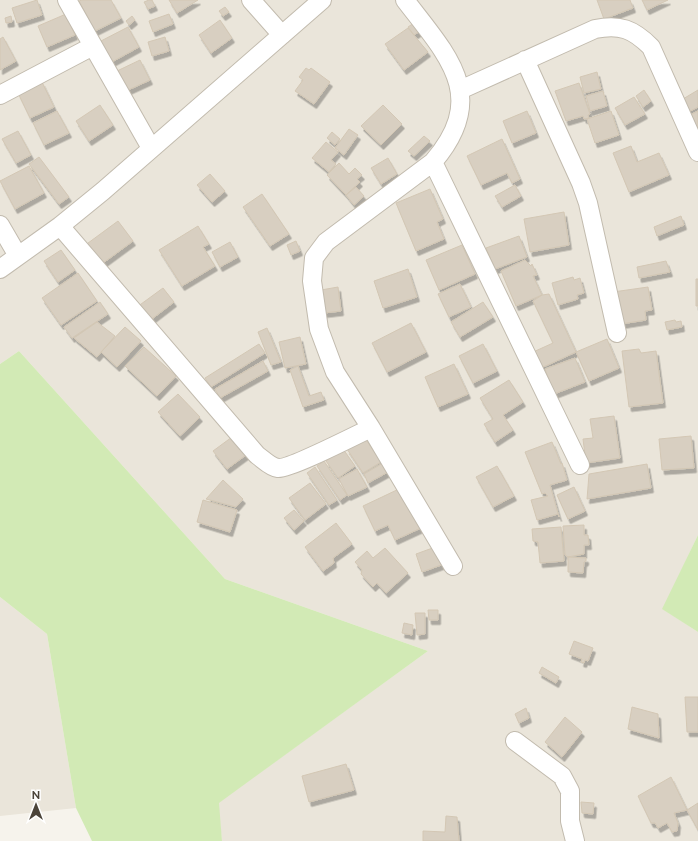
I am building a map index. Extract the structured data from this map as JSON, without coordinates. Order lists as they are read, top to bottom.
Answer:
{
  "north": "top"
}
